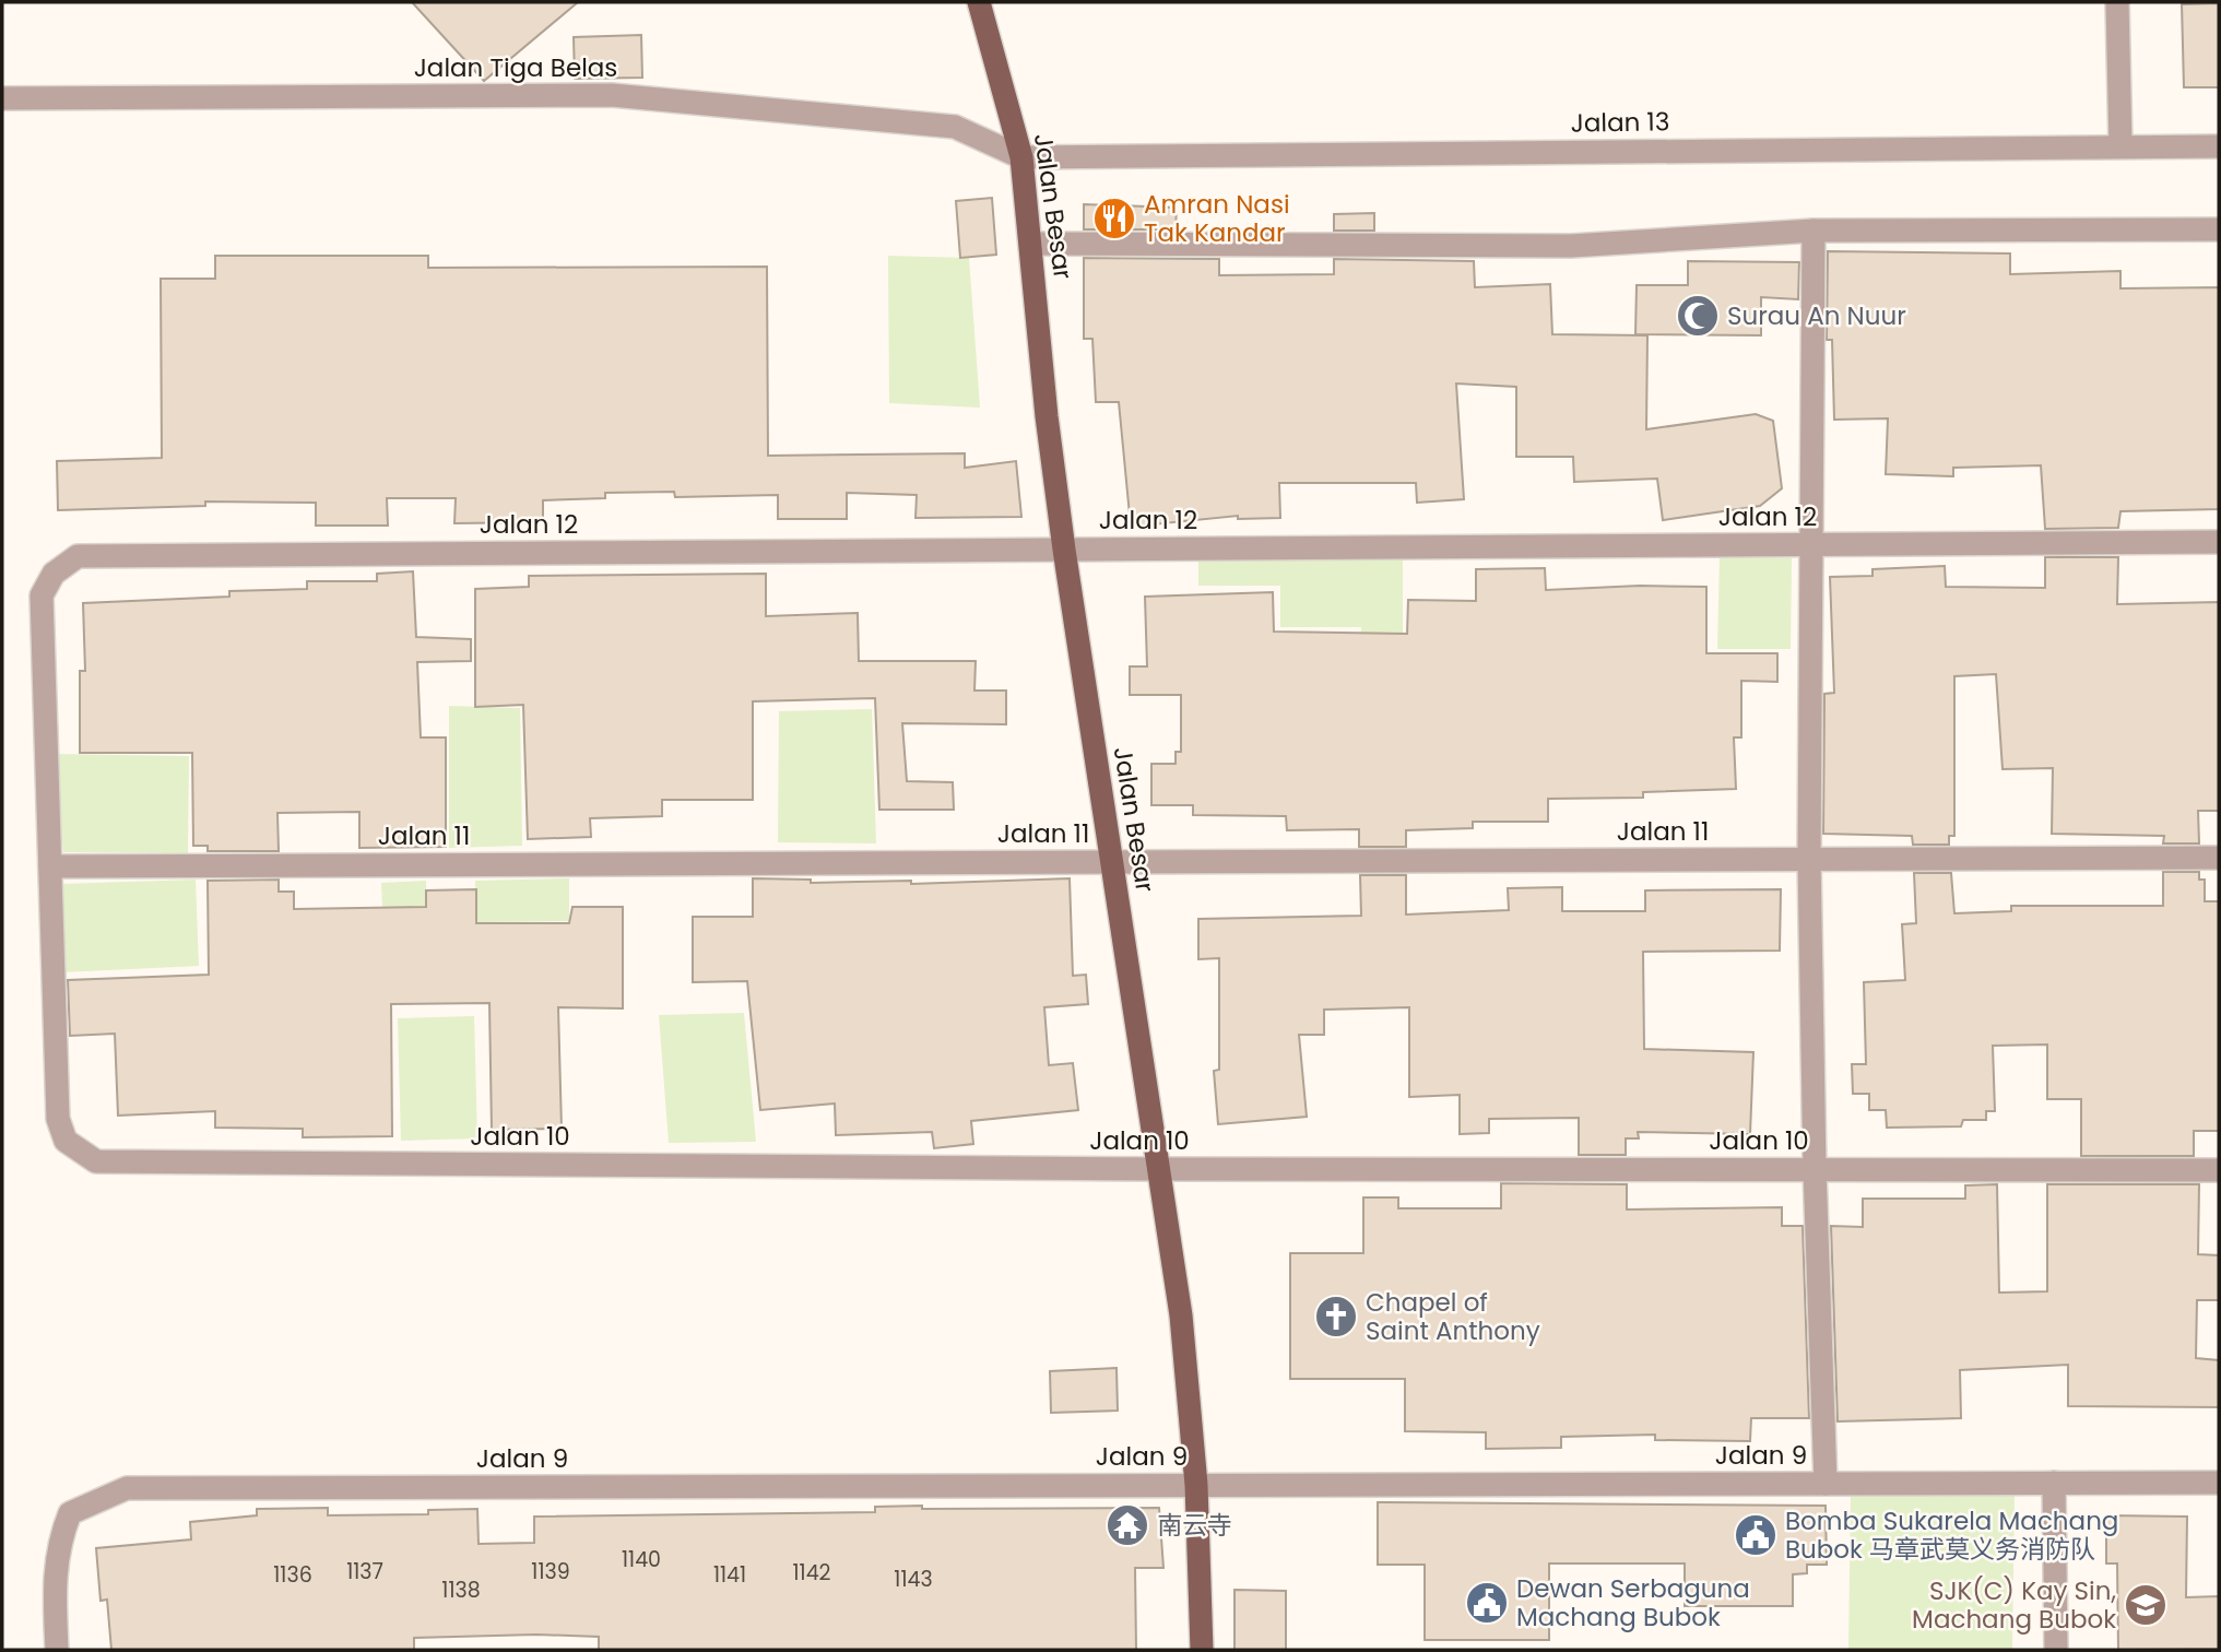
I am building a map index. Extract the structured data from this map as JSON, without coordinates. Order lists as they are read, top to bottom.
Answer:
{
  "streets": {
    "main road": ["Jalan Besar"],
    "street": [
      "Jalan Tiga Belas",
      "Jalan 13",
      "Jalan 12",
      "Jalan 11",
      "Jalan 10",
      "Jalan 9"
    ]
  },
  "crossings": [
    ["Jalan Tiga Belas", "Jalan 13"],
    ["Jalan Tiga Belas", "Jalan Besar"],
    ["Jalan 13", "Jalan Besar"],
    ["Jalan Besar", "Jalan 12"],
    ["Jalan Besar", "Jalan 11"],
    ["Jalan Besar", "Jalan 10"],
    ["Jalan Besar", "Jalan 9"],
    ["Jalan 12", "Jalan 11"],
    ["Jalan 12", "Jalan 10"],
    ["Jalan 11", "Jalan 10"]
  ],
  "places": {
    "restaurant": ["Amran Nasi Tak Kandar"],
    "mosque": ["Surau An Nuur"],
    "church": ["Chapel of Saint Anthony"],
    "temple": ["南云寺"],
    "public building": ["Bomba Sukarela Machang Bubok 马章武莫义务消防队", "Dewan Serbaguna Machang Bubok"],
    "school or university": ["SJK(C) Kay Sin, Machang Bubok"]
  },
  "house_numbers": [
    "1140",
    "1137",
    "1139",
    "1142",
    "1136",
    "1141",
    "1143",
    "1138"
  ]
}
